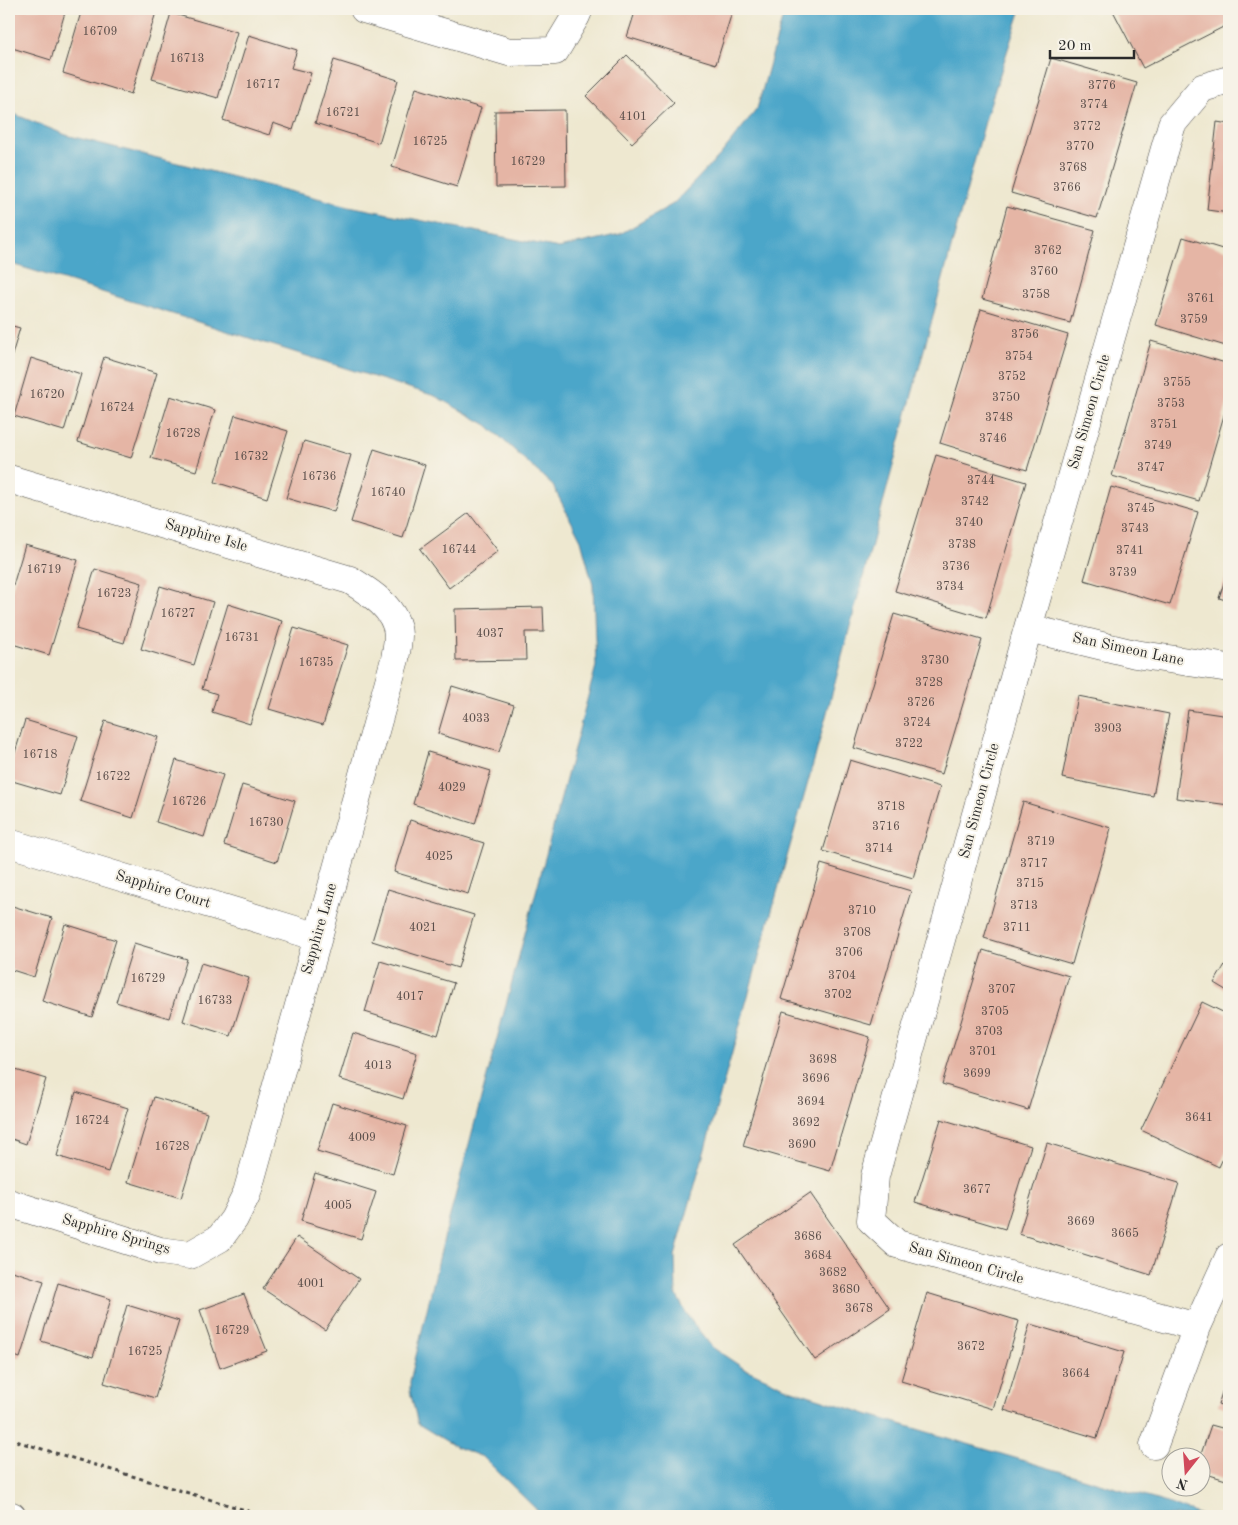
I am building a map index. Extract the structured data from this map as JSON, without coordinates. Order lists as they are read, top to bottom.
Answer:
{
  "streets": {
    "street": [
      "San Simeon Circle",
      "Sapphire Isle",
      "San Simeon Lane",
      "Sapphire Court",
      "Sapphire Lane",
      "Sapphire Springs"
    ]
  },
  "crossings": [
    ["San Simeon Circle", "San Simeon Lane"],
    ["Sapphire Isle", "Sapphire Lane"],
    ["Sapphire Court", "Sapphire Lane"],
    ["Sapphire Lane", "Sapphire Springs"]
  ],
  "house_numbers": [
    "16709",
    "16713",
    "16717",
    "3776",
    "3774",
    "16721",
    "4101",
    "3772",
    "16725",
    "3770",
    "16729",
    "3768",
    "3766",
    "3762",
    "3760",
    "3758",
    "3761",
    "3759",
    "3756",
    "3754",
    "3752",
    "3755",
    "16720",
    "3750",
    "3753",
    "16724",
    "3748",
    "3751",
    "16728",
    "3746",
    "3749",
    "16732",
    "3747",
    "16736",
    "3744",
    "16740",
    "3742",
    "3745",
    "3740",
    "3743",
    "3738",
    "16744",
    "3741",
    "3736",
    "16719",
    "3739",
    "3734",
    "16723",
    "16727",
    "4037",
    "16731",
    "3730",
    "16735",
    "3728",
    "3726",
    "4033",
    "3724",
    "3903",
    "3722",
    "16718",
    "16722",
    "4029",
    "16726",
    "3718",
    "16730",
    "3716",
    "3719",
    "3714",
    "4025",
    "3717",
    "3715",
    "3713",
    "3710",
    "4021",
    "3711",
    "3708",
    "3706",
    "3704",
    "16729",
    "3707",
    "3702",
    "4017",
    "16733",
    "3705",
    "3703",
    "3701",
    "3698",
    "4013",
    "3699",
    "3696",
    "3694",
    "3641",
    "16724",
    "3692",
    "4009",
    "3690",
    "16728",
    "3677",
    "4005",
    "3669",
    "3665",
    "3686",
    "3684",
    "3682",
    "4001",
    "3680",
    "3678",
    "16729",
    "3672",
    "16725",
    "3664"
  ],
  "scale_bar": "20 m",
  "north": "bottom"
}
